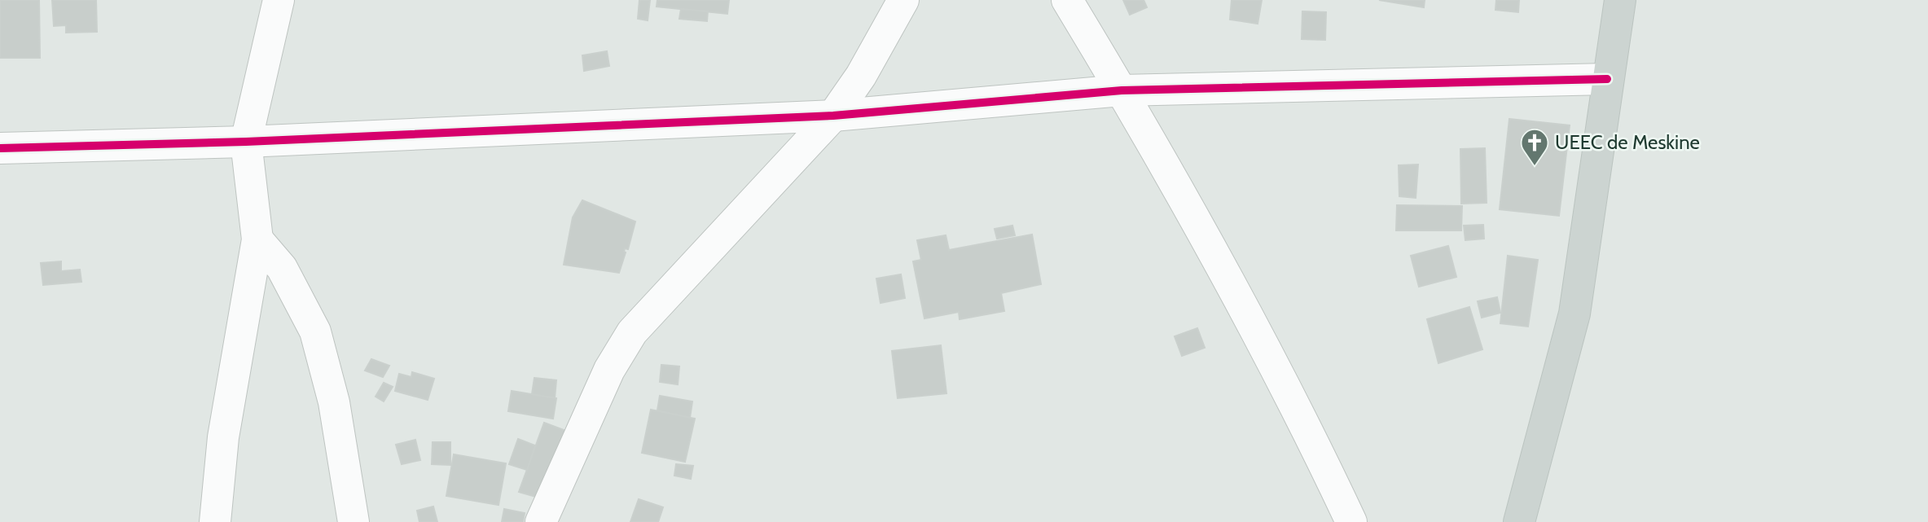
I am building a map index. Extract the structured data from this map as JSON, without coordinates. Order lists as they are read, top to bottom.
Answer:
{
  "places": {
    "church": ["UEEC de Meskine"]
  }
}
